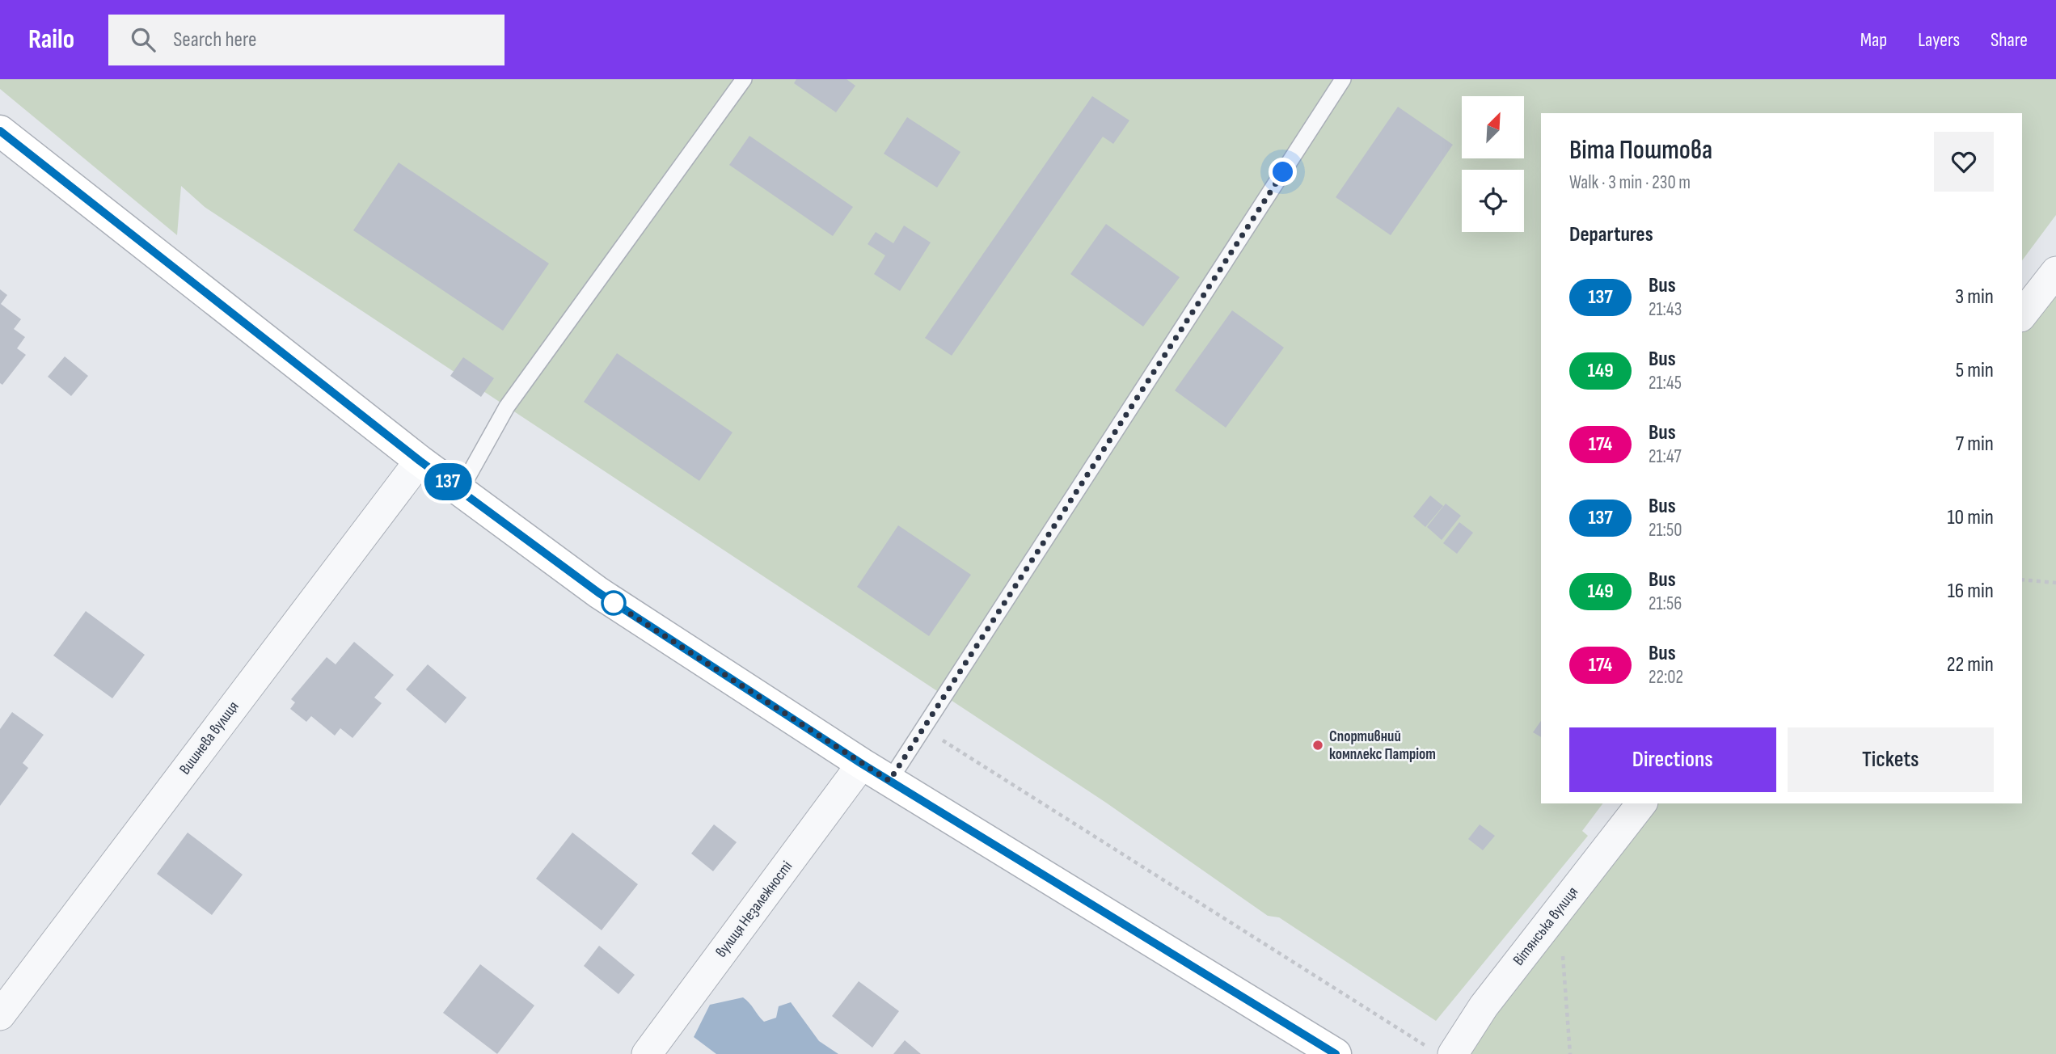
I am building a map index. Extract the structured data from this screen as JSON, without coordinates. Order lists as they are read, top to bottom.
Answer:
{
  "streets": {
    "street": ["Вишнева вулиця", "вулиця Незалежності", "Вітянська вулиця"]
  },
  "places": ["Спортивний комплекс Патріот"],
  "lines": ["bus line 137"],
  "north": "top right",
  "page": {
    "header": "Railo",
    "search": "Search here",
    "nav": ["Map", "Layers", "Share"],
    "on_map": "137",
    "heading": [
      ["Віта Поштова", "Walk · 3 min · 230 m"],
      "Departures"
    ],
    "list": [
      {
        "mark": "137",
        "name": "Bus",
        "note": "21:43",
        "value": "3 min"
      },
      {
        "mark": "149",
        "name": "Bus",
        "note": "21:45",
        "value": "5 min"
      },
      {
        "mark": "174",
        "name": "Bus",
        "note": "21:47",
        "value": "7 min"
      },
      {
        "mark": "137",
        "name": "Bus",
        "note": "21:50",
        "value": "10 min"
      },
      {
        "mark": "149",
        "name": "Bus",
        "note": "21:56",
        "value": "16 min"
      },
      {
        "mark": "174",
        "name": "Bus",
        "note": "22:02",
        "value": "22 min"
      }
    ],
    "buttons": ["Directions", "Tickets"]
  }
}
